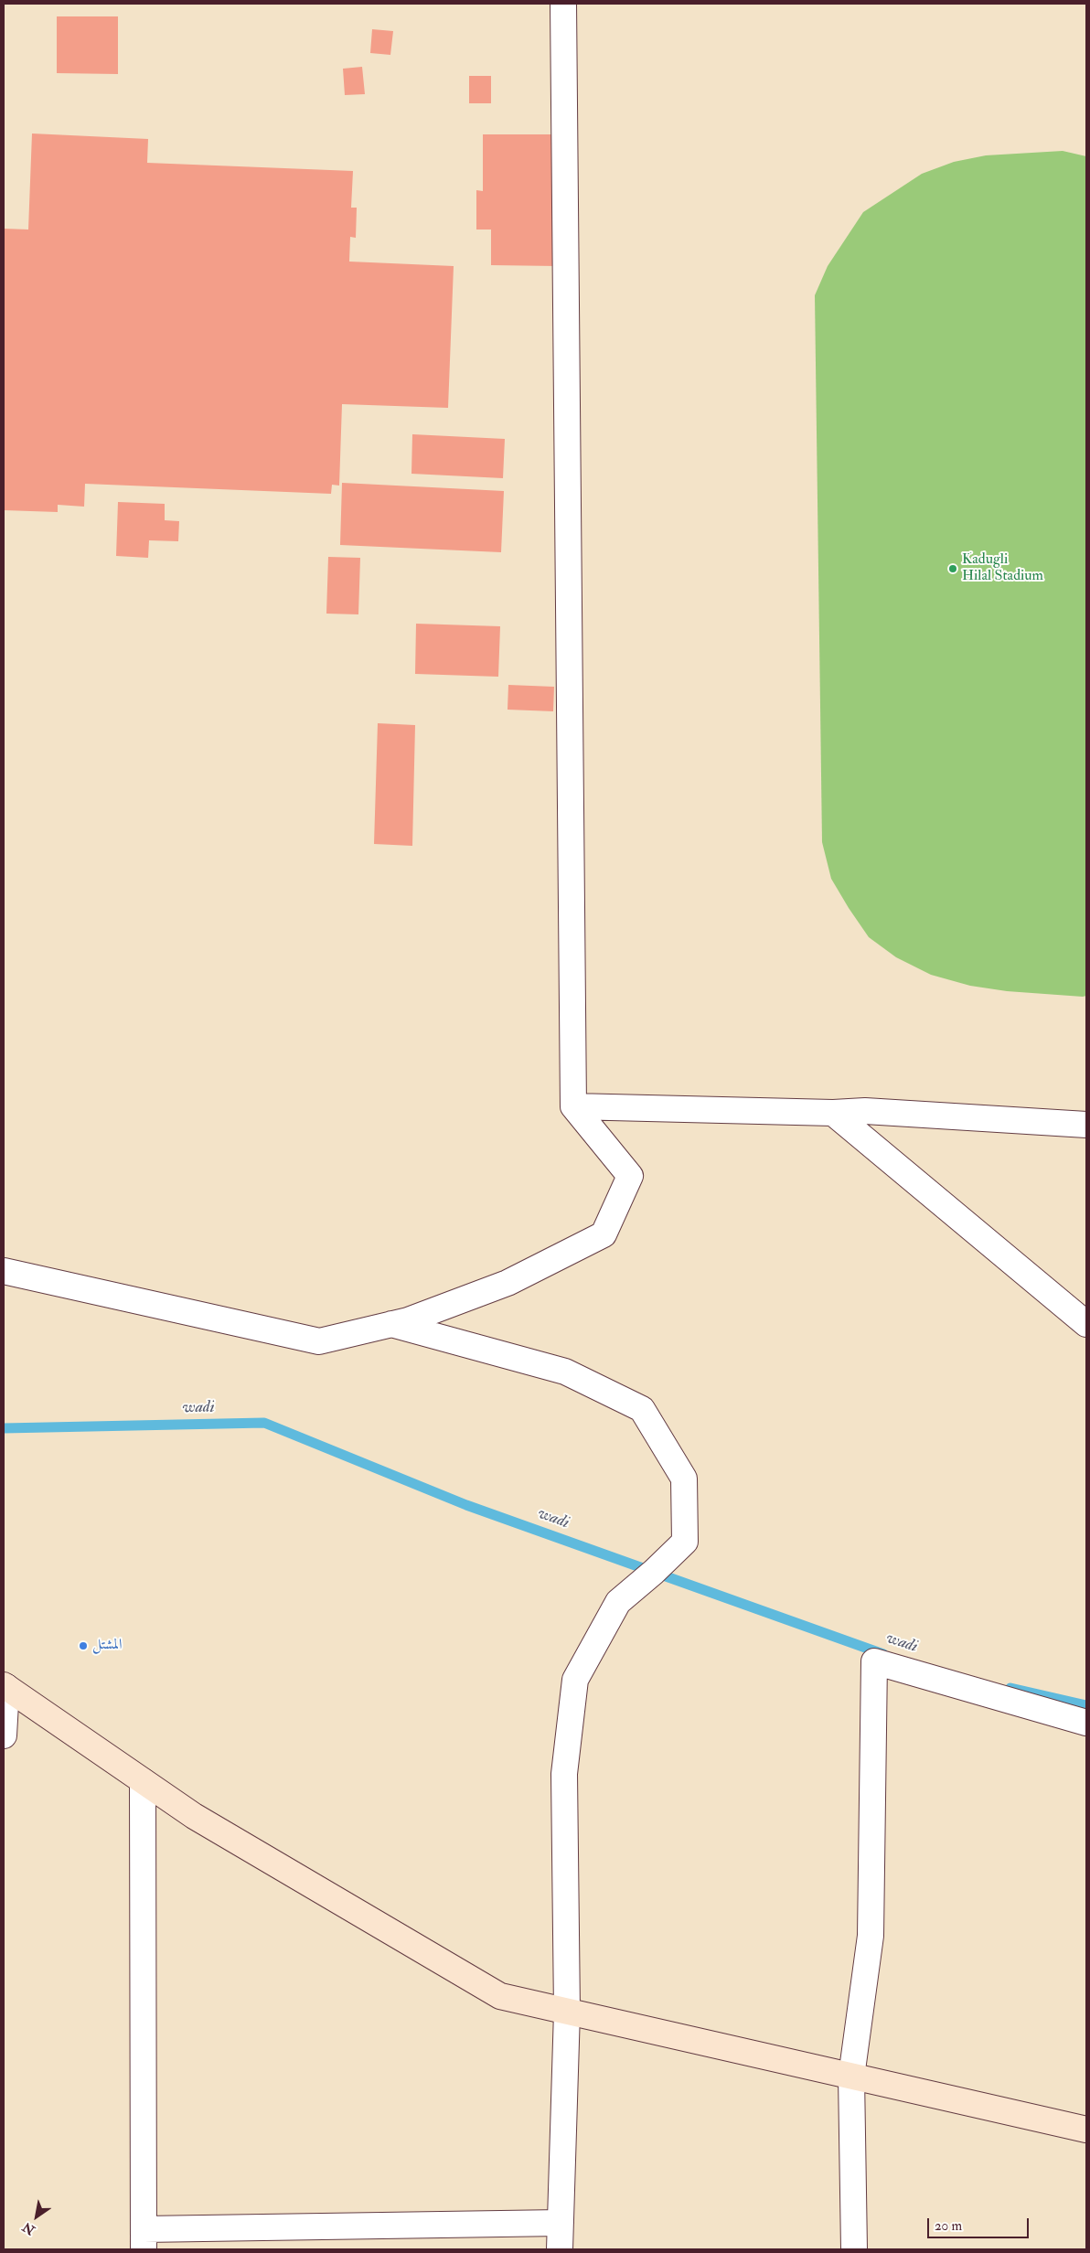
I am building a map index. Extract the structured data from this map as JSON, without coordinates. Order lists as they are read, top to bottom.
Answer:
{
  "water": ["wadi"],
  "places": ["Kadugli Hilal Stadium", "المشتل"],
  "scale_bar": "20 m",
  "north": "bottom left"
}
